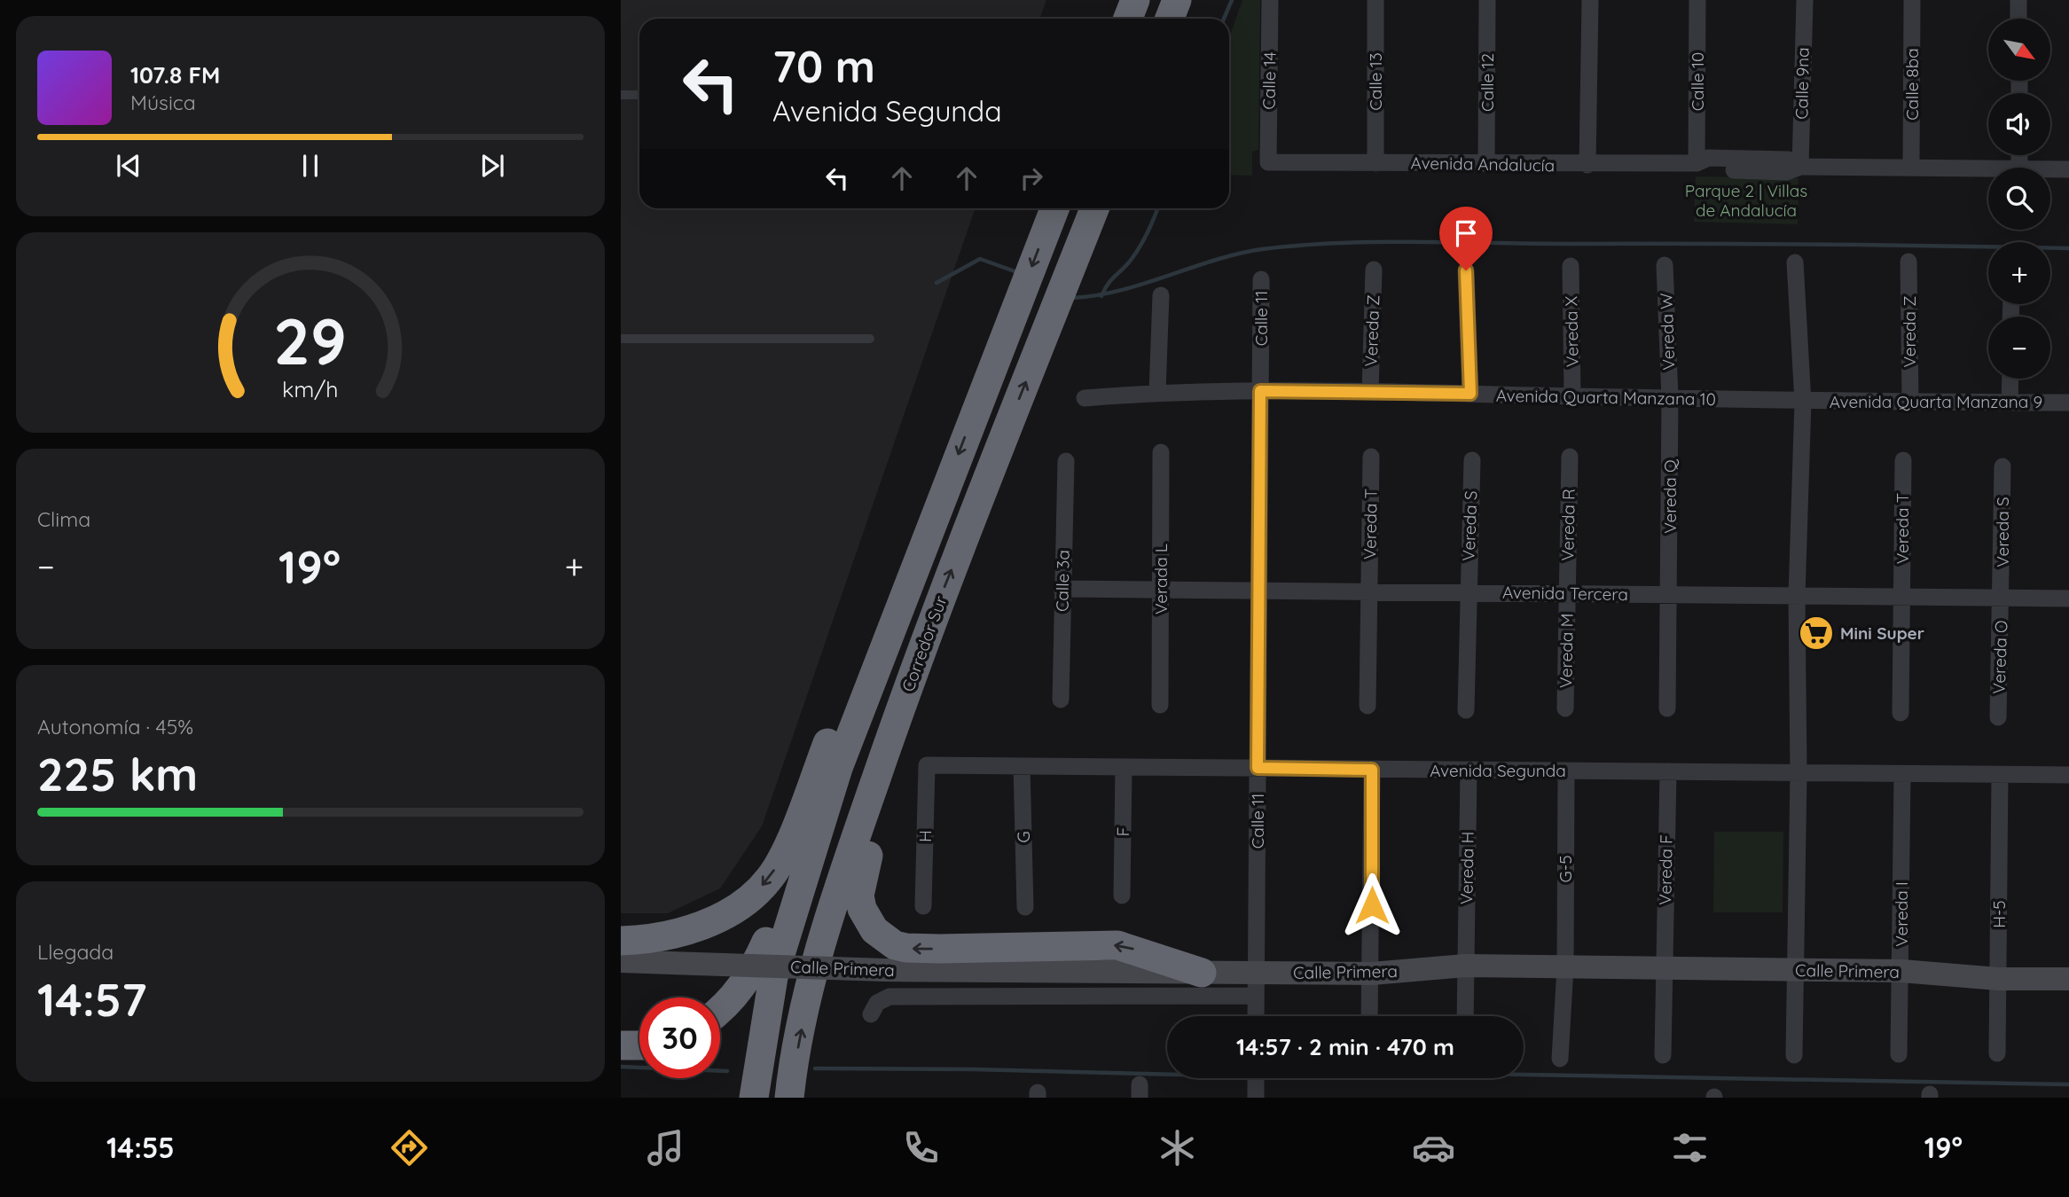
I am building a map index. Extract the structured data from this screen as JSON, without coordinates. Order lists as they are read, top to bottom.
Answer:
{
  "streets": {
    "highway": ["Corredor Sur"],
    "street": [
      "Calle 14",
      "Calle 13",
      "Calle 10",
      "Calle 12",
      "Calle 9na",
      "Calle 8ba",
      "Avenida Andalucía",
      "Calle 11",
      "Vereda Z",
      "Vereda X",
      "Vereda W",
      "Avenida Quarta Manzana 10",
      "Avenida Quarta Manzana 9",
      "Vereda Q",
      "Vereda T",
      "Vereda R",
      "Vereda S",
      "Verada L",
      "Calle 3a",
      "Avenida Tercera",
      "Vereda M",
      "Vereda O",
      "Avenida Segunda",
      "F",
      "H",
      "G",
      "Vereda H",
      "G-5",
      "Vereda F",
      "Vereda I",
      "H-5",
      "Calle Primera"
    ]
  },
  "crossings": [
    ["Calle 14", "Avenida Andalucía"],
    ["Calle 13", "Avenida Andalucía"],
    ["Calle 10", "Avenida Andalucía"],
    ["Calle 12", "Avenida Andalucía"],
    ["Calle 9na", "Avenida Andalucía"],
    ["Calle 8ba", "Avenida Andalucía"],
    ["Calle 11", "Avenida Quarta Manzana 10"],
    ["Calle 11", "Avenida Tercera"],
    ["Calle 11", "Avenida Segunda"],
    ["Calle 11", "Calle Primera"],
    ["Vereda Z", "Avenida Quarta Manzana 10"],
    ["Vereda Z", "Avenida Quarta Manzana 9"],
    ["Vereda X", "Avenida Quarta Manzana 10"],
    ["Vereda W", "Avenida Quarta Manzana 10"],
    ["Vereda W", "Vereda Q"],
    ["Avenida Quarta Manzana 10", "Avenida Quarta Manzana 9"],
    ["Avenida Quarta Manzana 10", "Vereda Q"],
    ["Vereda Q", "Avenida Tercera"],
    ["Vereda T", "Avenida Tercera"],
    ["Vereda R", "Avenida Tercera"],
    ["Vereda R", "Vereda M"],
    ["Vereda S", "Avenida Tercera"],
    ["Vereda S", "Vereda O"],
    ["Verada L", "Avenida Tercera"],
    ["Calle 3a", "Avenida Tercera"],
    ["Avenida Tercera", "Vereda M"],
    ["Avenida Tercera", "Vereda O"],
    ["Avenida Segunda", "F"],
    ["Avenida Segunda", "H"],
    ["Avenida Segunda", "G"],
    ["Avenida Segunda", "Vereda H"],
    ["Avenida Segunda", "G-5"],
    ["Avenida Segunda", "Vereda F"],
    ["Avenida Segunda", "Vereda I"],
    ["Avenida Segunda", "H-5"],
    ["Vereda H", "Calle Primera"],
    ["G-5", "Calle Primera"],
    ["Vereda F", "Calle Primera"],
    ["Vereda I", "Calle Primera"],
    ["H-5", "Calle Primera"]
  ],
  "parks": ["Parque 2 | Villas de Andalucía"],
  "places": {
    "supermarket": ["Mini Super"]
  },
  "north": "bottom right",
  "page": {
    "map_buttons": ["+", "−"],
    "turn": ["70 m", "Avenida Segunda"],
    "song": ["107.8 FM", "Música"],
    "tile": [
      "Clima",
      ["Autonomía · 45%", "225 km"],
      ["Llegada", "14:57"]
    ],
    "heat": ["−", "19°", "+"],
    "limit": "30",
    "trip": "14:57 · 2 min · 470 m",
    "tabs": ["14:55", "19°"],
    "gauge": ["29", "km/h"]
  }
}
